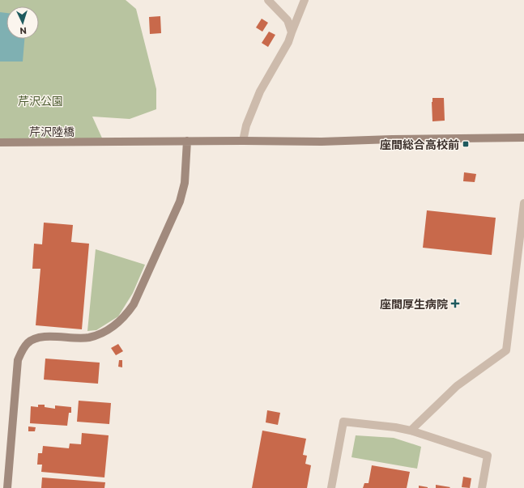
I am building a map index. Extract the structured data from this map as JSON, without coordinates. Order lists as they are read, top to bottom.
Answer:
{
  "streets": {
    "street": ["芹沢陸橋"]
  },
  "parks": ["芹沢公園"],
  "places": {
    "transit": ["座間総合高校前"],
    "health": ["座間厚生病院"]
  },
  "north": "bottom"
}
